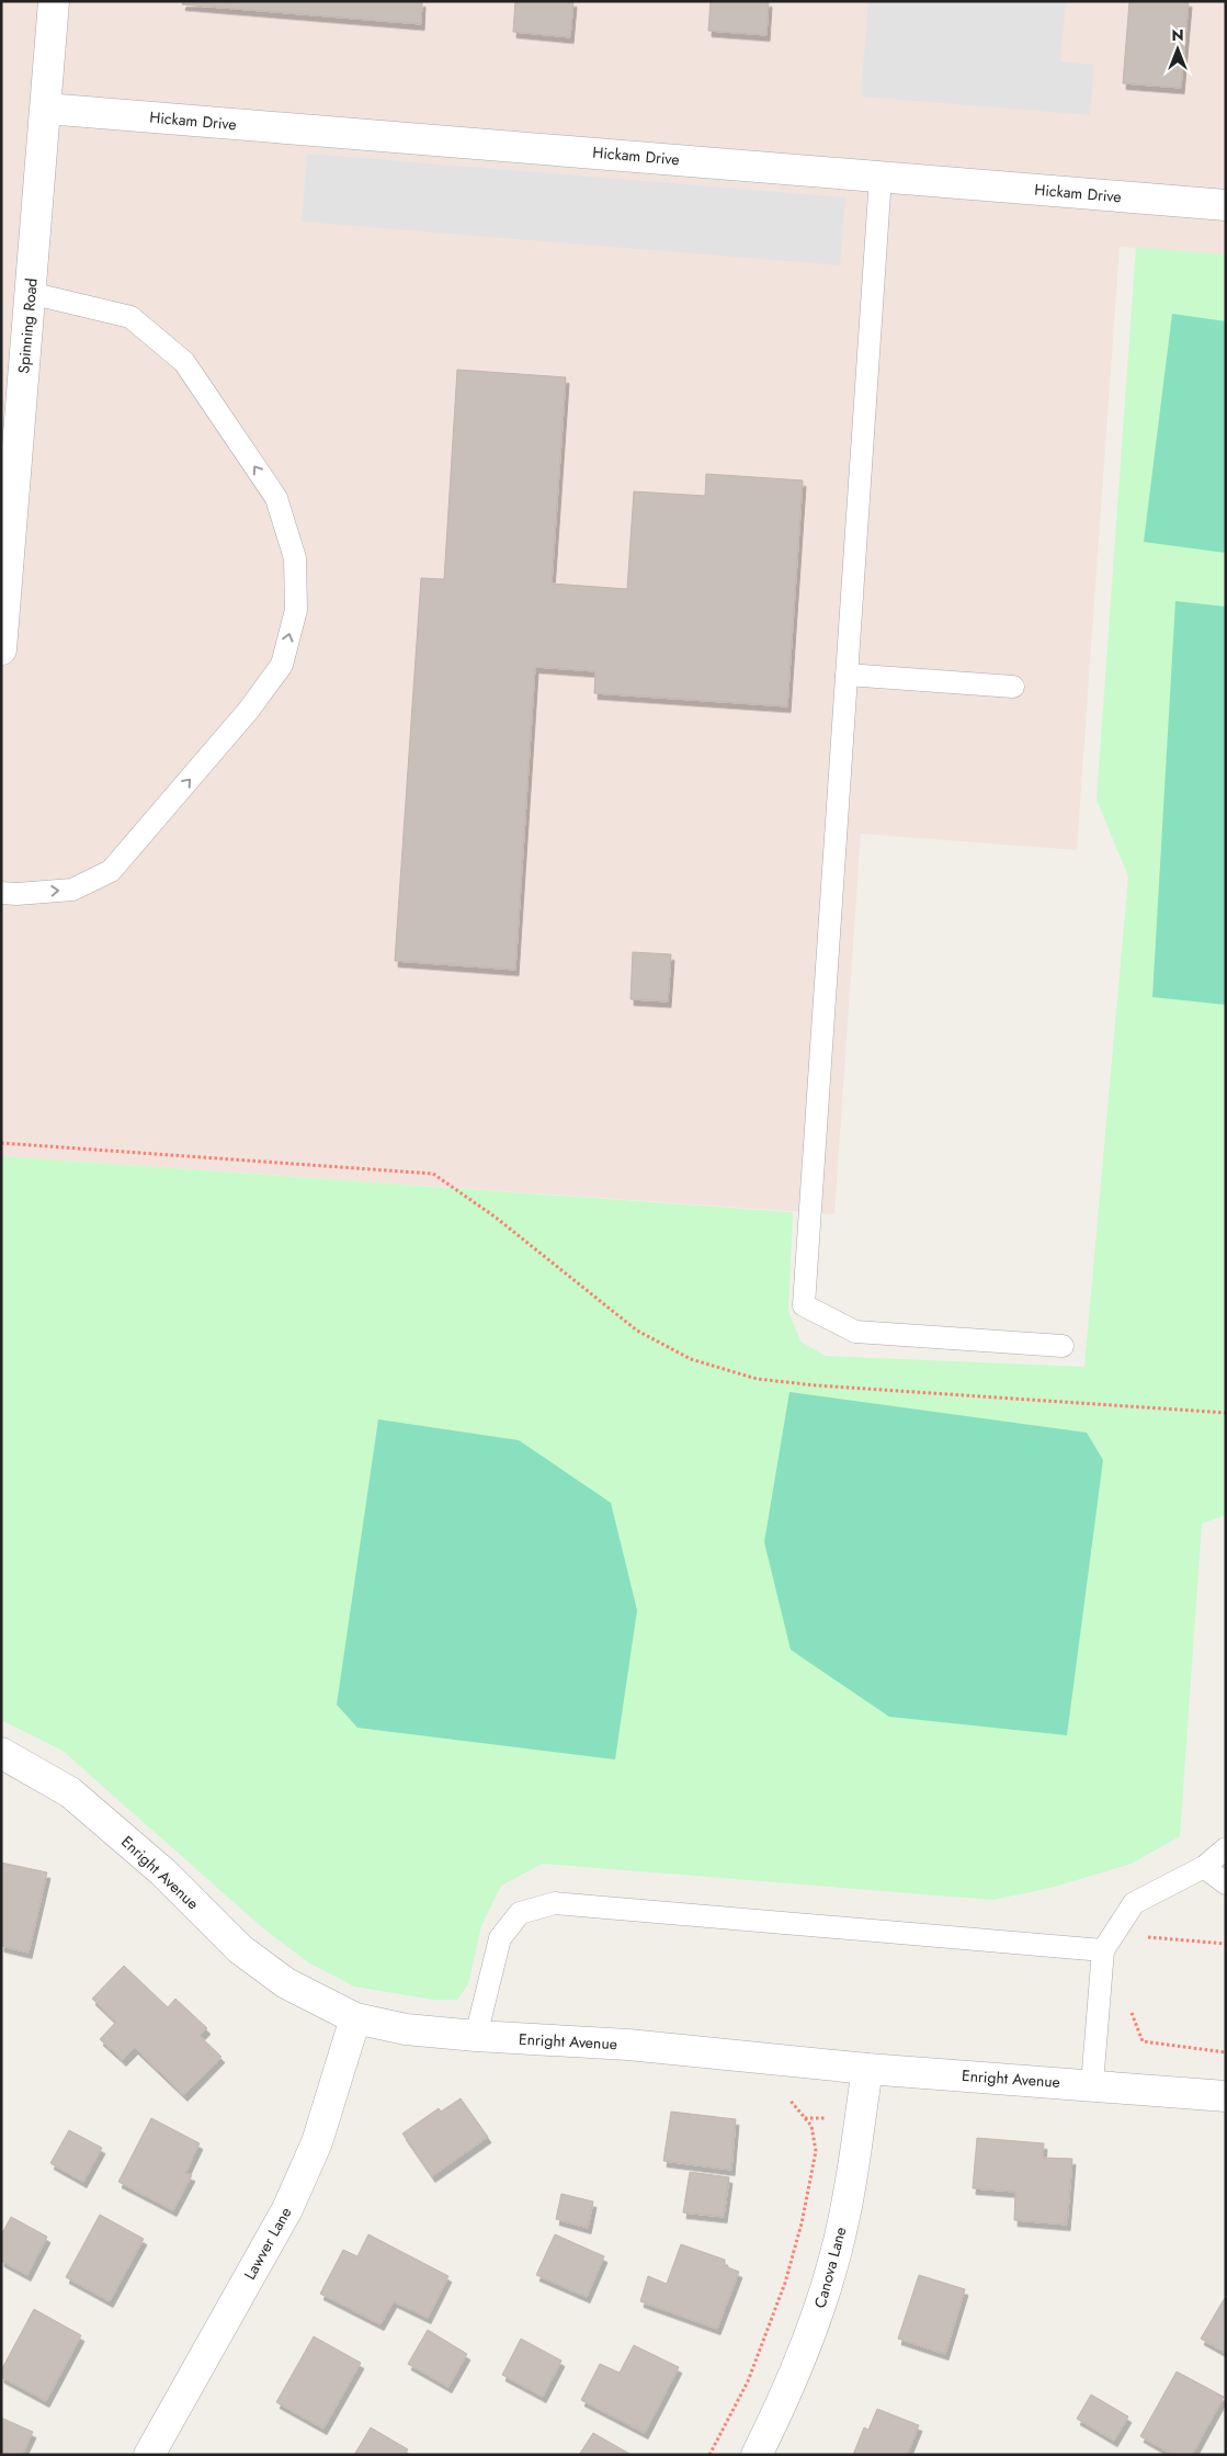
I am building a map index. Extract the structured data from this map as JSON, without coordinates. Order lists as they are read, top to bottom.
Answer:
{
  "streets": {
    "street": [
      "Hickam Drive",
      "Spinning Road",
      "Enright Avenue",
      "Lawver Lane",
      "Canova Lane"
    ]
  },
  "crossings": [
    ["Hickam Drive", "Spinning Road"],
    ["Enright Avenue", "Lawver Lane"],
    ["Enright Avenue", "Canova Lane"]
  ],
  "north": "top"
}
